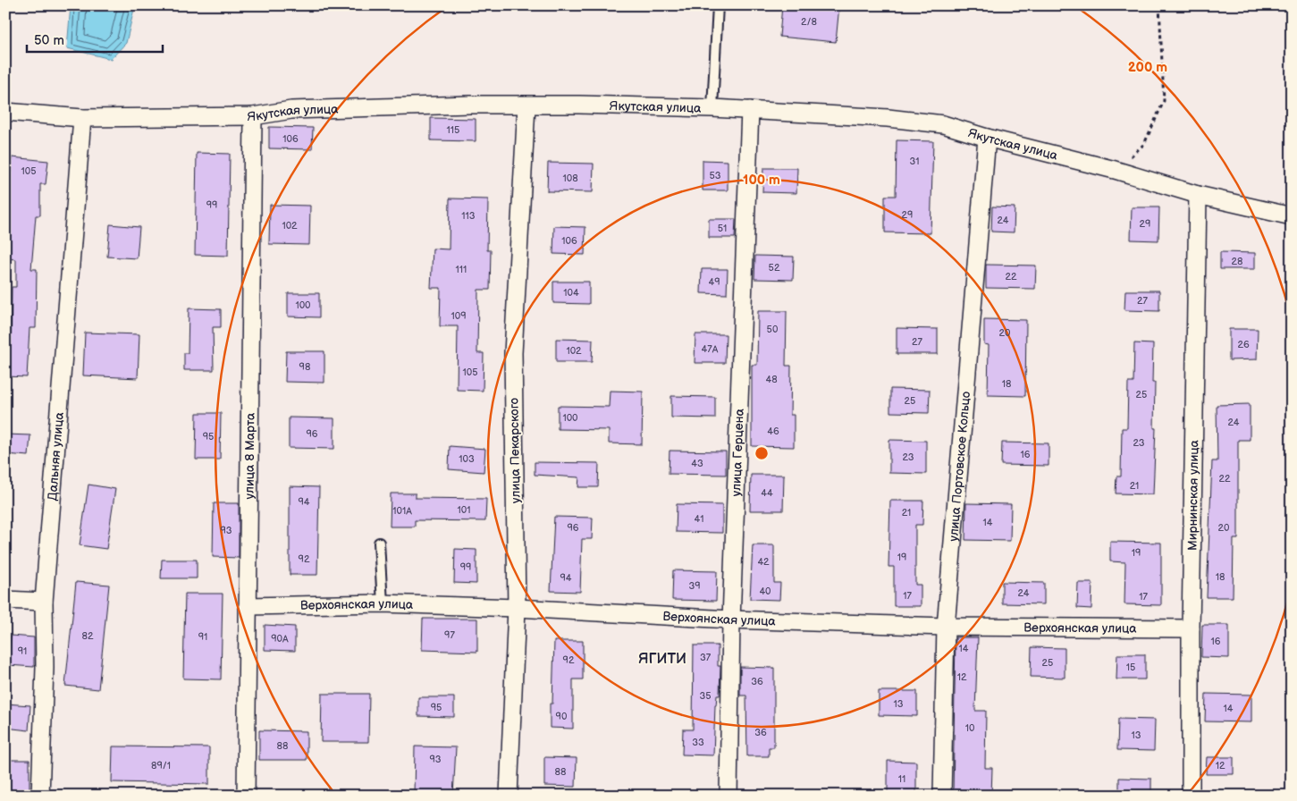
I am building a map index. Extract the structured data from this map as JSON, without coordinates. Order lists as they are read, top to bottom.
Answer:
{
  "streets": {
    "street": [
      "Якутская улица",
      "улица Пекарского",
      "улица Герцена",
      "улица 8 Марта",
      "Дальняя улица",
      "улица Портовское Кольцо",
      "Мирнинская улица",
      "Верхоянская улица"
    ]
  },
  "crossings": [
    ["Якутская улица", "улица Пекарского"],
    ["Якутская улица", "улица Герцена"],
    ["Якутская улица", "улица 8 Марта"],
    ["Якутская улица", "Дальняя улица"],
    ["Якутская улица", "улица Портовское Кольцо"],
    ["Якутская улица", "Мирнинская улица"],
    ["улица Пекарского", "Верхоянская улица"],
    ["улица Герцена", "Верхоянская улица"],
    ["улица 8 Марта", "Верхоянская улица"],
    ["улица Портовское Кольцо", "Верхоянская улица"],
    ["Мирнинская улица", "Верхоянская улица"]
  ],
  "districts": ["ЯГИТИ"],
  "house_numbers": [
    "2/8",
    "115",
    "106",
    "31",
    "105",
    "53",
    "108",
    "99",
    "29",
    "113",
    "24",
    "29",
    "102",
    "51",
    "106",
    "28",
    "52",
    "111",
    "22",
    "49",
    "104",
    "27",
    "100",
    "109",
    "50",
    "20",
    "27",
    "26",
    "47А",
    "102",
    "98",
    "105",
    "48",
    "18",
    "25",
    "25",
    "100",
    "24",
    "46",
    "96",
    "95",
    "23",
    "16",
    "23",
    "103",
    "43",
    "22",
    "21",
    "44",
    "94",
    "101",
    "101А",
    "21",
    "41",
    "14",
    "96",
    "20",
    "93",
    "19",
    "19",
    "92",
    "42",
    "99",
    "18",
    "94",
    "39",
    "40",
    "24",
    "17",
    "17",
    "97",
    "82",
    "91",
    "90А",
    "16",
    "14",
    "91",
    "37",
    "92",
    "25",
    "15",
    "12",
    "36",
    "35",
    "13",
    "95",
    "14",
    "90",
    "10",
    "36",
    "13",
    "33",
    "88",
    "93",
    "89/1",
    "12",
    "88",
    "11"
  ],
  "scale_bar": "50 m",
  "rings": ["200 m", "100 m"]
}
